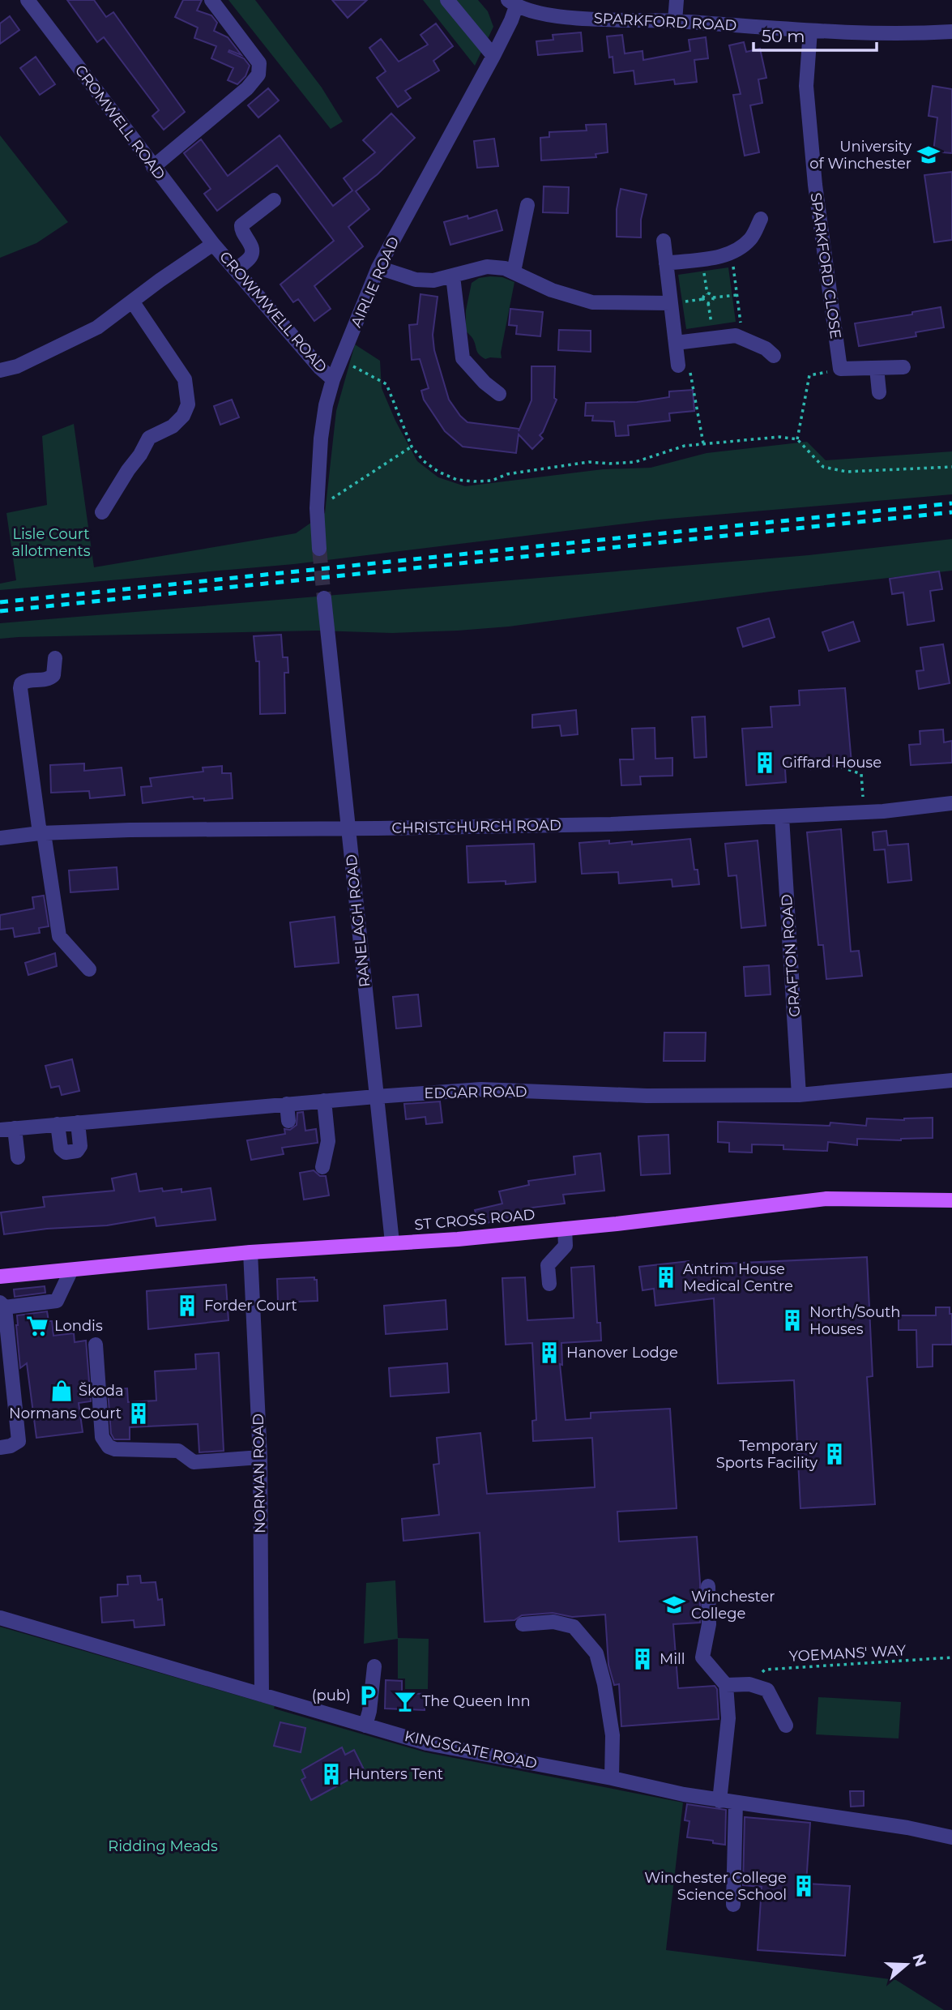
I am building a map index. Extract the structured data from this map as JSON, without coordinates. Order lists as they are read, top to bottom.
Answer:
{
  "streets": {
    "main road": ["ST CROSS ROAD"],
    "street": [
      "SPARKFORD ROAD",
      "CROMWELL ROAD",
      "SPARKFORD CLOSE",
      "AIRLIE ROAD",
      "CROWMWELL ROAD",
      "CHRISTCHURCH ROAD",
      "RANELAGH ROAD",
      "GRAFTON ROAD",
      "EDGAR ROAD",
      "NORMAN ROAD",
      "KINGSGATE ROAD"
    ],
    "path": ["YOEMANS' WAY"]
  },
  "crossings": [
    ["SPARKFORD ROAD", "SPARKFORD CLOSE"],
    ["SPARKFORD ROAD", "AIRLIE ROAD"],
    ["CROMWELL ROAD", "CROWMWELL ROAD"],
    ["AIRLIE ROAD", "CROWMWELL ROAD"],
    ["CHRISTCHURCH ROAD", "RANELAGH ROAD"],
    ["CHRISTCHURCH ROAD", "GRAFTON ROAD"],
    ["RANELAGH ROAD", "EDGAR ROAD"],
    ["RANELAGH ROAD", "ST CROSS ROAD"],
    ["GRAFTON ROAD", "EDGAR ROAD"],
    ["ST CROSS ROAD", "NORMAN ROAD"],
    ["NORMAN ROAD", "KINGSGATE ROAD"]
  ],
  "parks": ["Lisle Court allotments", "Ridding Meads"],
  "places": {
    "school or university": ["University of Winchester", "Winchester College"],
    "building": [
      "Giffard House",
      "Antrim House Medical Centre",
      "Forder Court",
      "North/South Houses",
      "Hanover Lodge",
      "Normans Court",
      "Temporary Sports Facility",
      "Mill",
      "Hunters Tent",
      "Winchester College Science School"
    ],
    "supermarket": ["Londis"],
    "shop": ["Škoda"],
    "parking": ["(pub)"],
    "bar": ["The Queen Inn"]
  },
  "scale_bar": "50 m",
  "north": "right"
}
